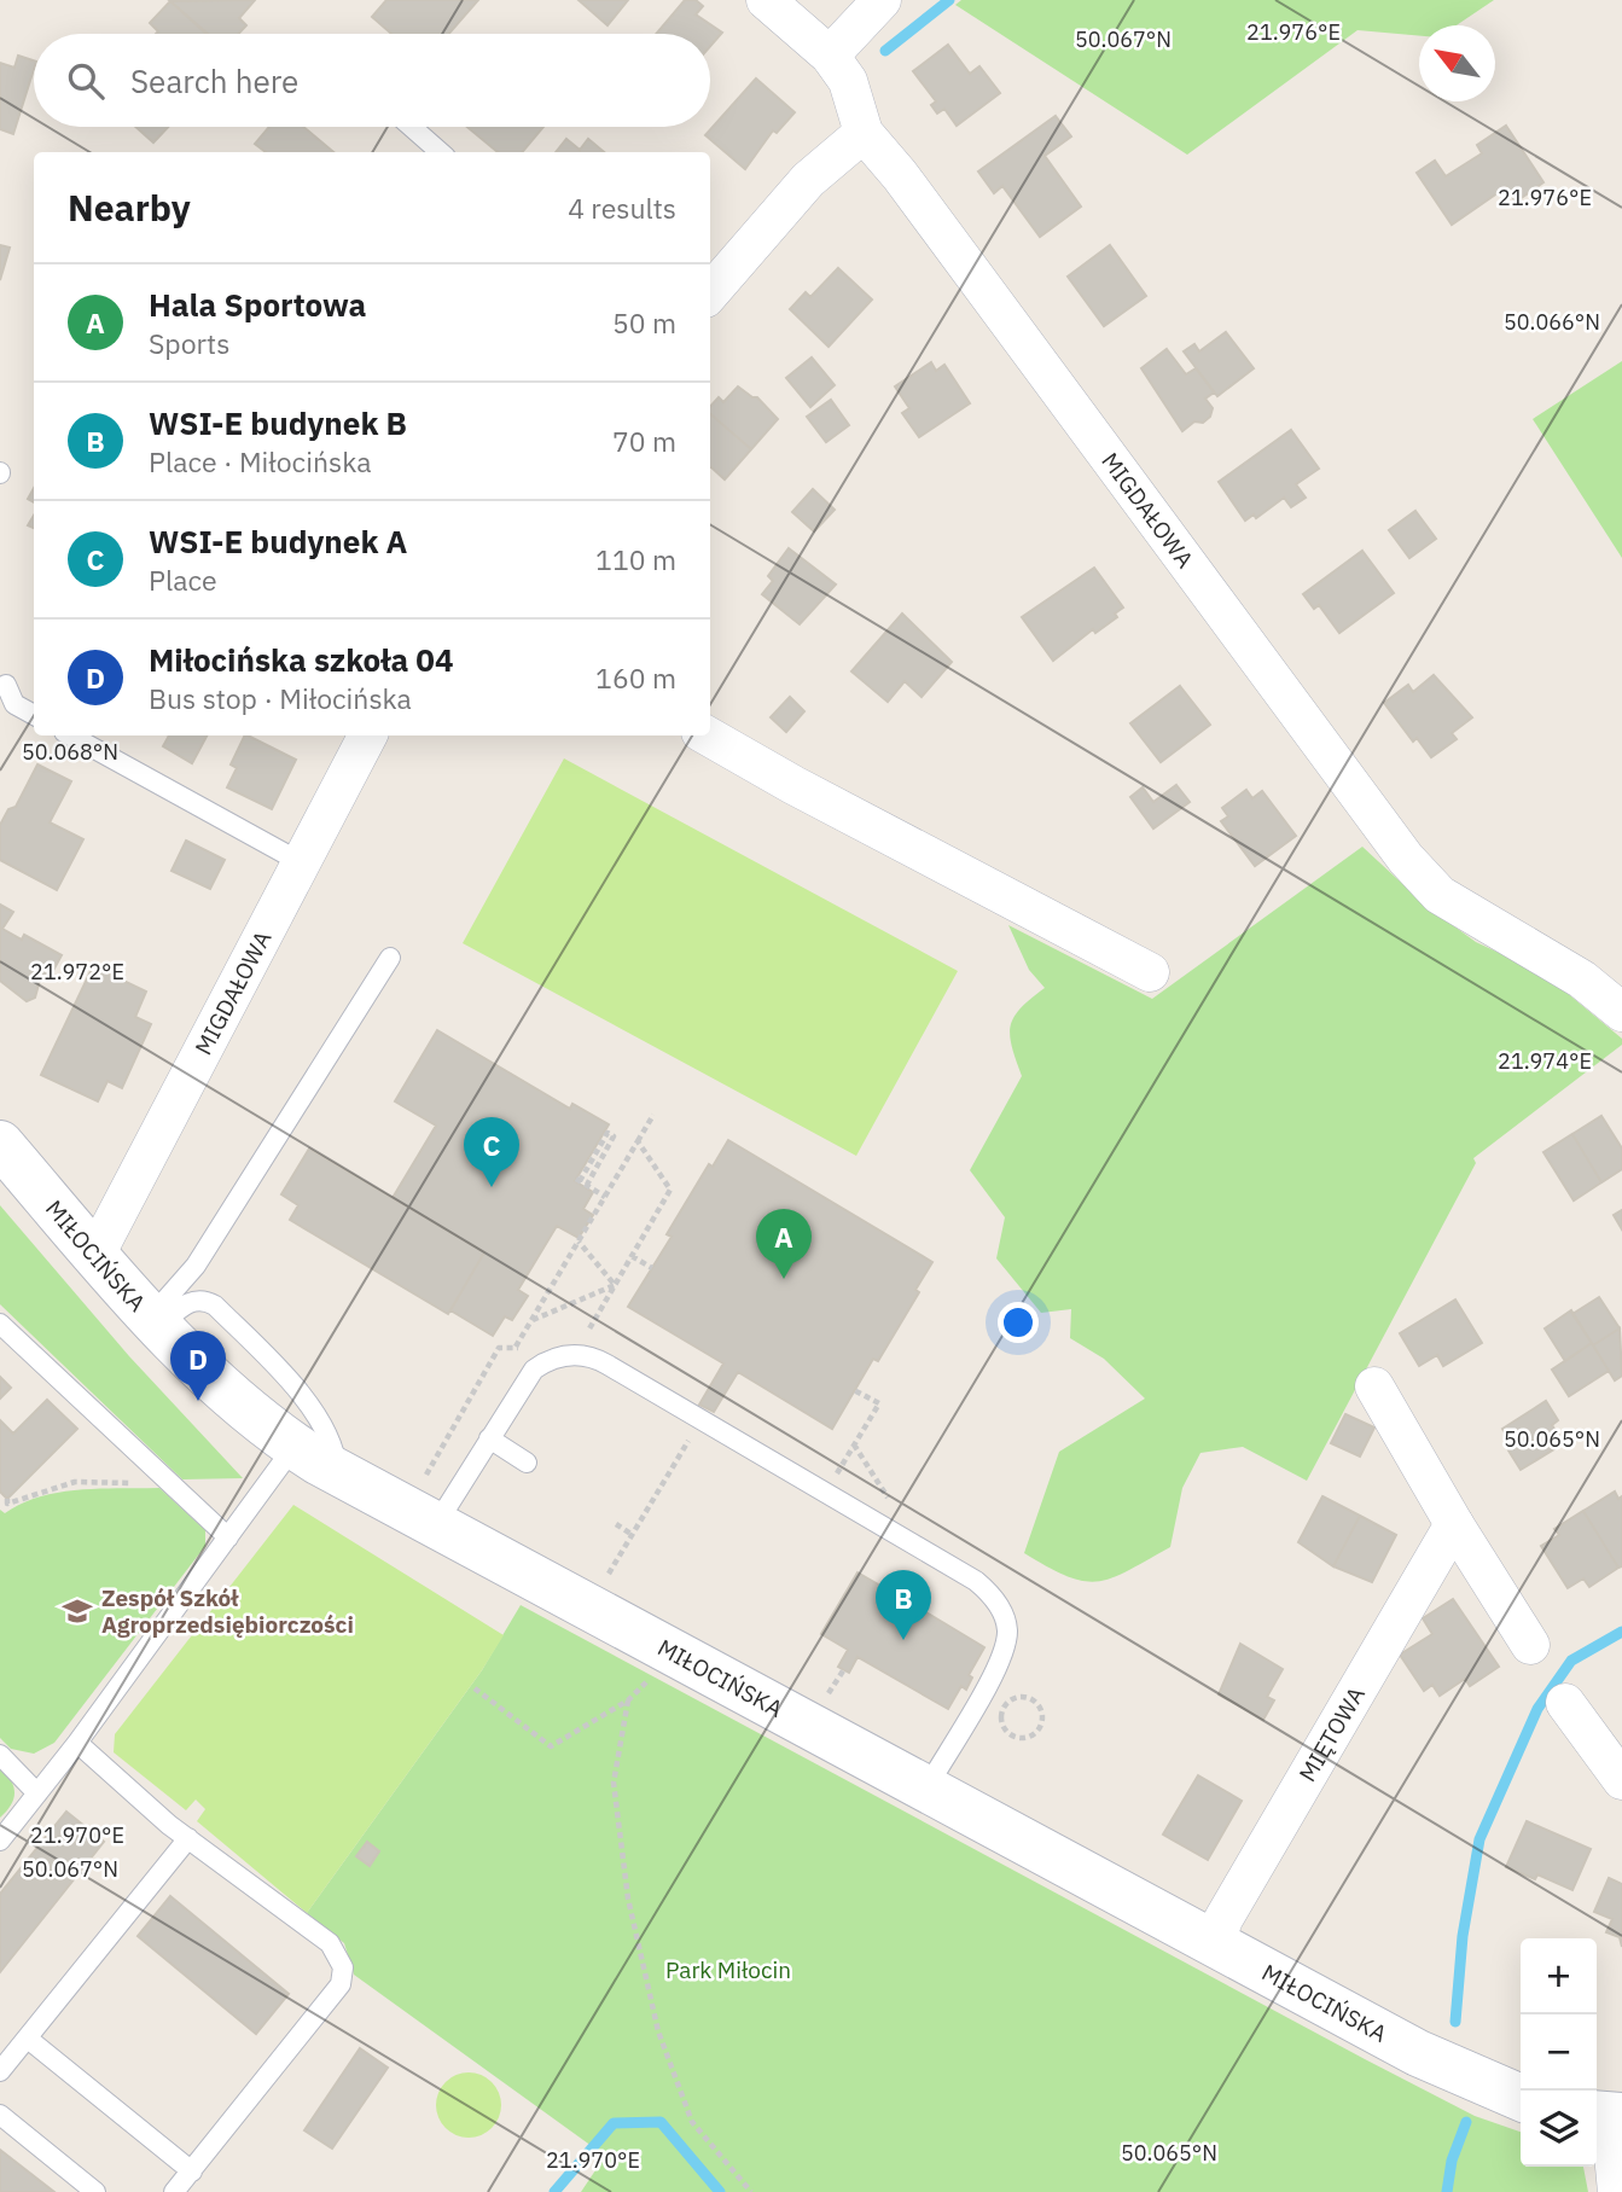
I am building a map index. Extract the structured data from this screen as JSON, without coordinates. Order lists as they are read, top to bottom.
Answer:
{
  "streets": {
    "street": ["MIGDAŁOWA", "MIŁOCIŃSKA", "MIĘTOWA"]
  },
  "crossings": [
    ["MIGDAŁOWA", "MIŁOCIŃSKA"],
    ["MIŁOCIŃSKA", "MIĘTOWA"]
  ],
  "parks": ["Park Miłocin"],
  "places": {
    "school or university": ["Zespół Szkół Agroprzedsiębiorczości"]
  },
  "north": "top left",
  "page": {
    "search": "Search here",
    "heading": ["Nearby", "4 results"],
    "list": [
      {
        "mark": "A",
        "name": "Hala Sportowa",
        "note": "Sports",
        "value": "50 m"
      },
      {
        "mark": "B",
        "name": "WSI-E budynek B",
        "note": "Place · Miłocińska",
        "value": "70 m"
      },
      {
        "mark": "C",
        "name": "WSI-E budynek A",
        "note": "Place",
        "value": "110 m"
      },
      {
        "mark": "D",
        "name": "Miłocińska szkoła 04",
        "note": "Bus stop · Miłocińska",
        "value": "160 m"
      }
    ],
    "pins": [
      "C",
      "A",
      "D",
      "B"
    ],
    "map_buttons": ["+", "−"]
  },
  "coordinates": [
    "21.976°E",
    "50.067°N",
    "50.066°N",
    "50.068°N",
    "21.972°E",
    "21.974°E",
    "50.065°N",
    "21.970°E"
  ]
}
